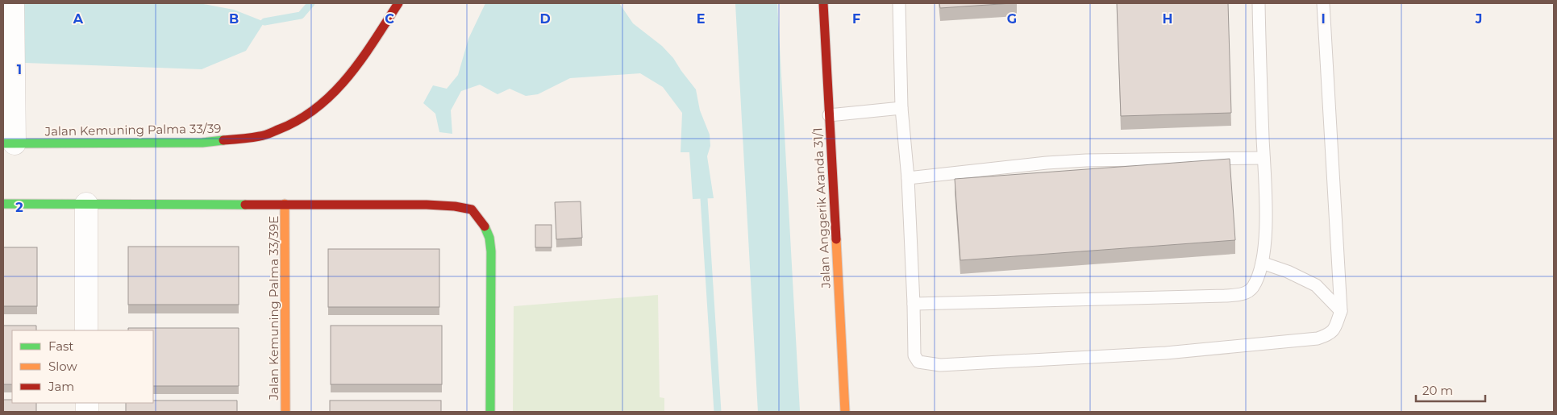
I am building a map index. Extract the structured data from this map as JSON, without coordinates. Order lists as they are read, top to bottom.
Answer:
{
  "streets": {
    "street": ["Jalan Kemuning Palma 33/39", "Jalan Anggerik Aranda 31/1", "Jalan Kemuning Palma 33/39E"]
  },
  "legend": ["Fast", "Slow", "Jam"],
  "scale_bar": "20 m",
  "grid": {
    "columns": [
      "A",
      "B",
      "C",
      "D",
      "E",
      "F",
      "G",
      "H",
      "I",
      "J"
    ],
    "rows": ["1", "2"]
  }
}
